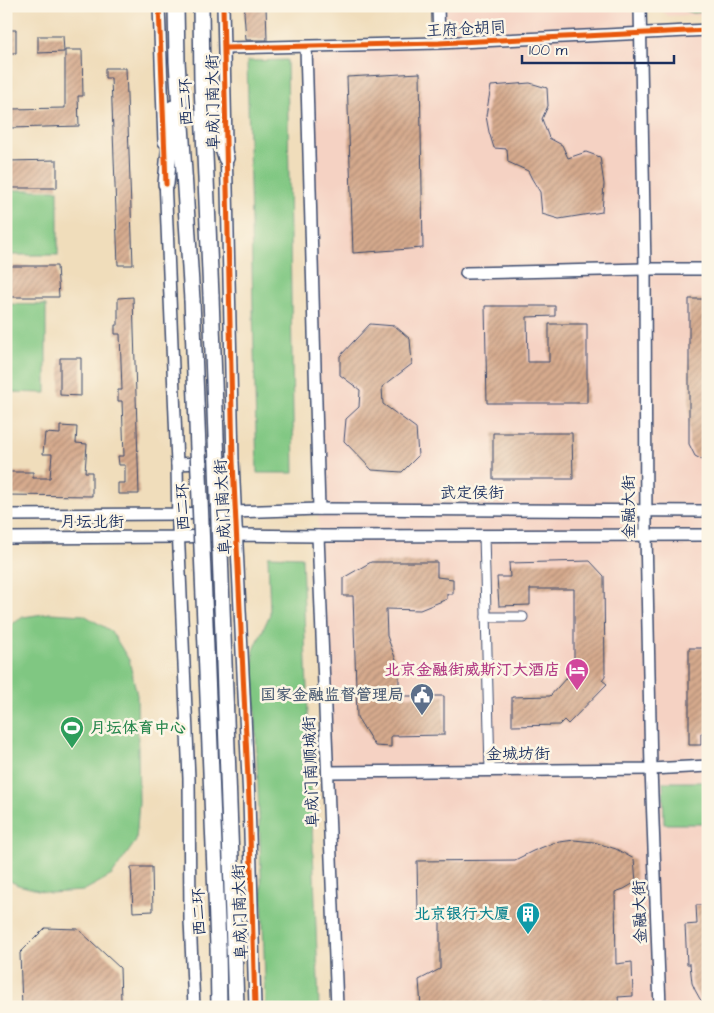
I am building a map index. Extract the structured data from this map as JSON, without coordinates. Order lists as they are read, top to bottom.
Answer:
{
  "streets": {
    "highway": ["西二环"],
    "street": [
      "王府仓胡同",
      "阜成门南大街",
      "武定侯街",
      "金融大街",
      "月坛北街",
      "金城坊街",
      "阜成门南顺城街"
    ]
  },
  "crossings": [
    ["王府仓胡同", "阜成门南大街"],
    ["王府仓胡同", "金融大街"],
    ["阜成门南大街", "武定侯街"],
    ["阜成门南大街", "月坛北街"],
    ["武定侯街", "金融大街"],
    ["武定侯街", "月坛北街"],
    ["金融大街", "金城坊街"],
    ["金城坊街", "阜成门南顺城街"]
  ],
  "places": {
    "hotel": ["北京金融街威斯汀大酒店"],
    "public building": ["国家金融监督管理局"],
    "sports": ["月坛体育中心"],
    "building": ["北京银行大厦"]
  },
  "scale_bar": "100 m"
}
